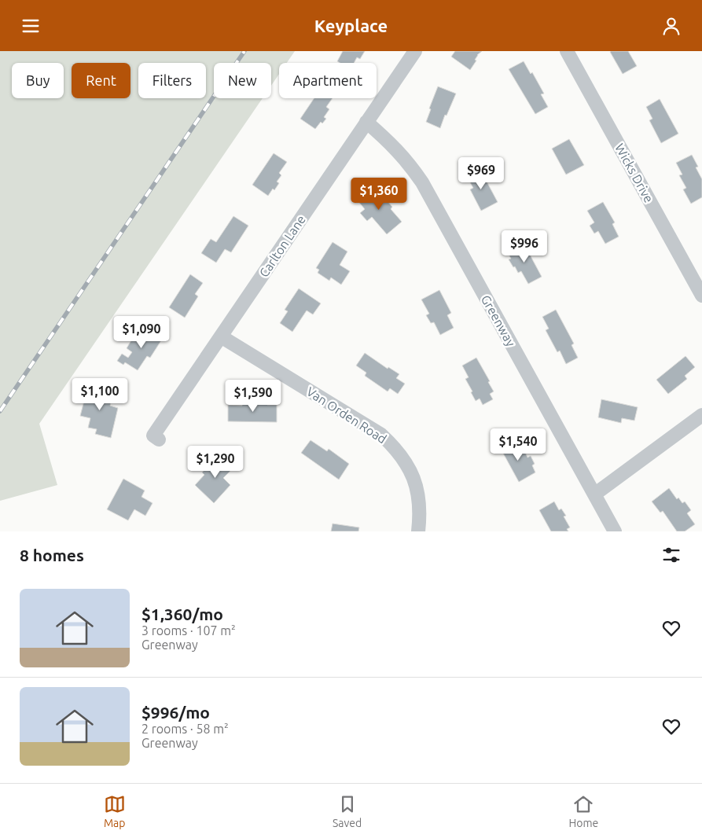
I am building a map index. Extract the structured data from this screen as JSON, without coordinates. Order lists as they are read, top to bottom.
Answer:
{
  "streets": {
    "street": [
      "Wicks Drive",
      "Carlton Lane",
      "Greenway",
      "Van Orden Road"
    ]
  },
  "crossings": [
    ["Carlton Lane", "Greenway"],
    ["Carlton Lane", "Van Orden Road"]
  ],
  "page": {
    "header": "Keyplace",
    "chip": [
      "Buy",
      "Rent",
      "Filters",
      "New",
      "Apartment"
    ],
    "price": [
      "$969",
      "$1,360",
      "$996",
      "$1,090",
      "$1,100",
      "$1,590",
      "$1,540",
      "$1,290"
    ],
    "heading": "8 homes",
    "list": [
      {
        "name": "$1,360/mo",
        "note": "3 rooms · 107 m² · Greenway"
      },
      {
        "name": "$996/mo",
        "note": "2 rooms · 58 m² · Greenway"
      }
    ],
    "tabs": ["Map", "Saved", "Home"]
  }
}
